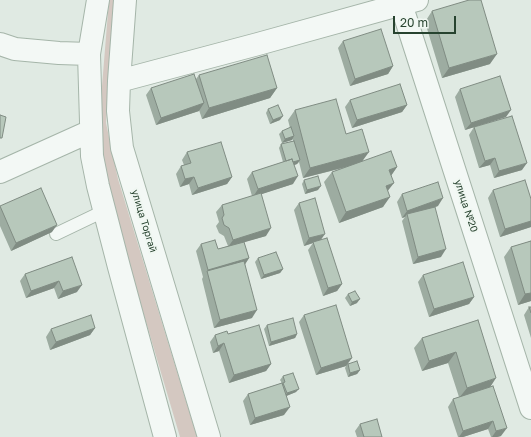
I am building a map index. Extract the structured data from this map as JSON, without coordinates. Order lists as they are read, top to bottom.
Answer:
{
  "streets": {
    "street": ["улица №20", "улица Торгай"]
  },
  "scale_bar": "20 m"
}
